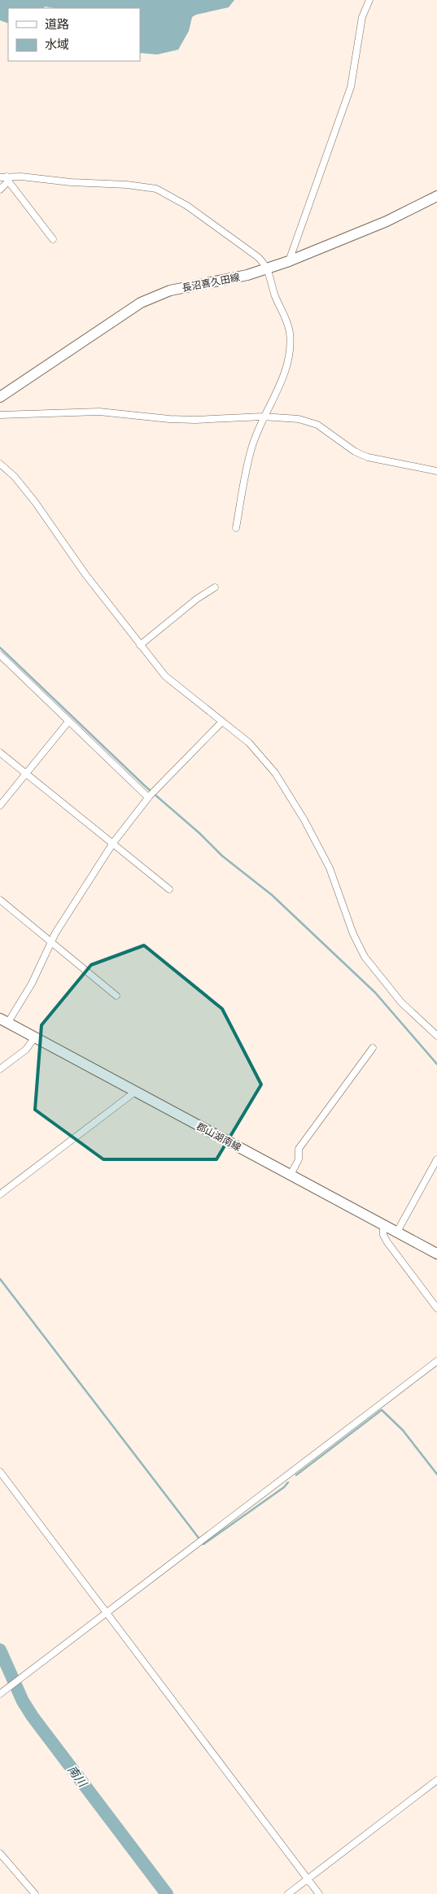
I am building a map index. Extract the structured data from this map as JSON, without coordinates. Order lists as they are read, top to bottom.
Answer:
{
  "streets": {
    "main road": ["長沼喜久田線", "郡山湖南線"]
  },
  "water": ["南川"],
  "legend": ["道路", "水域"]
}
